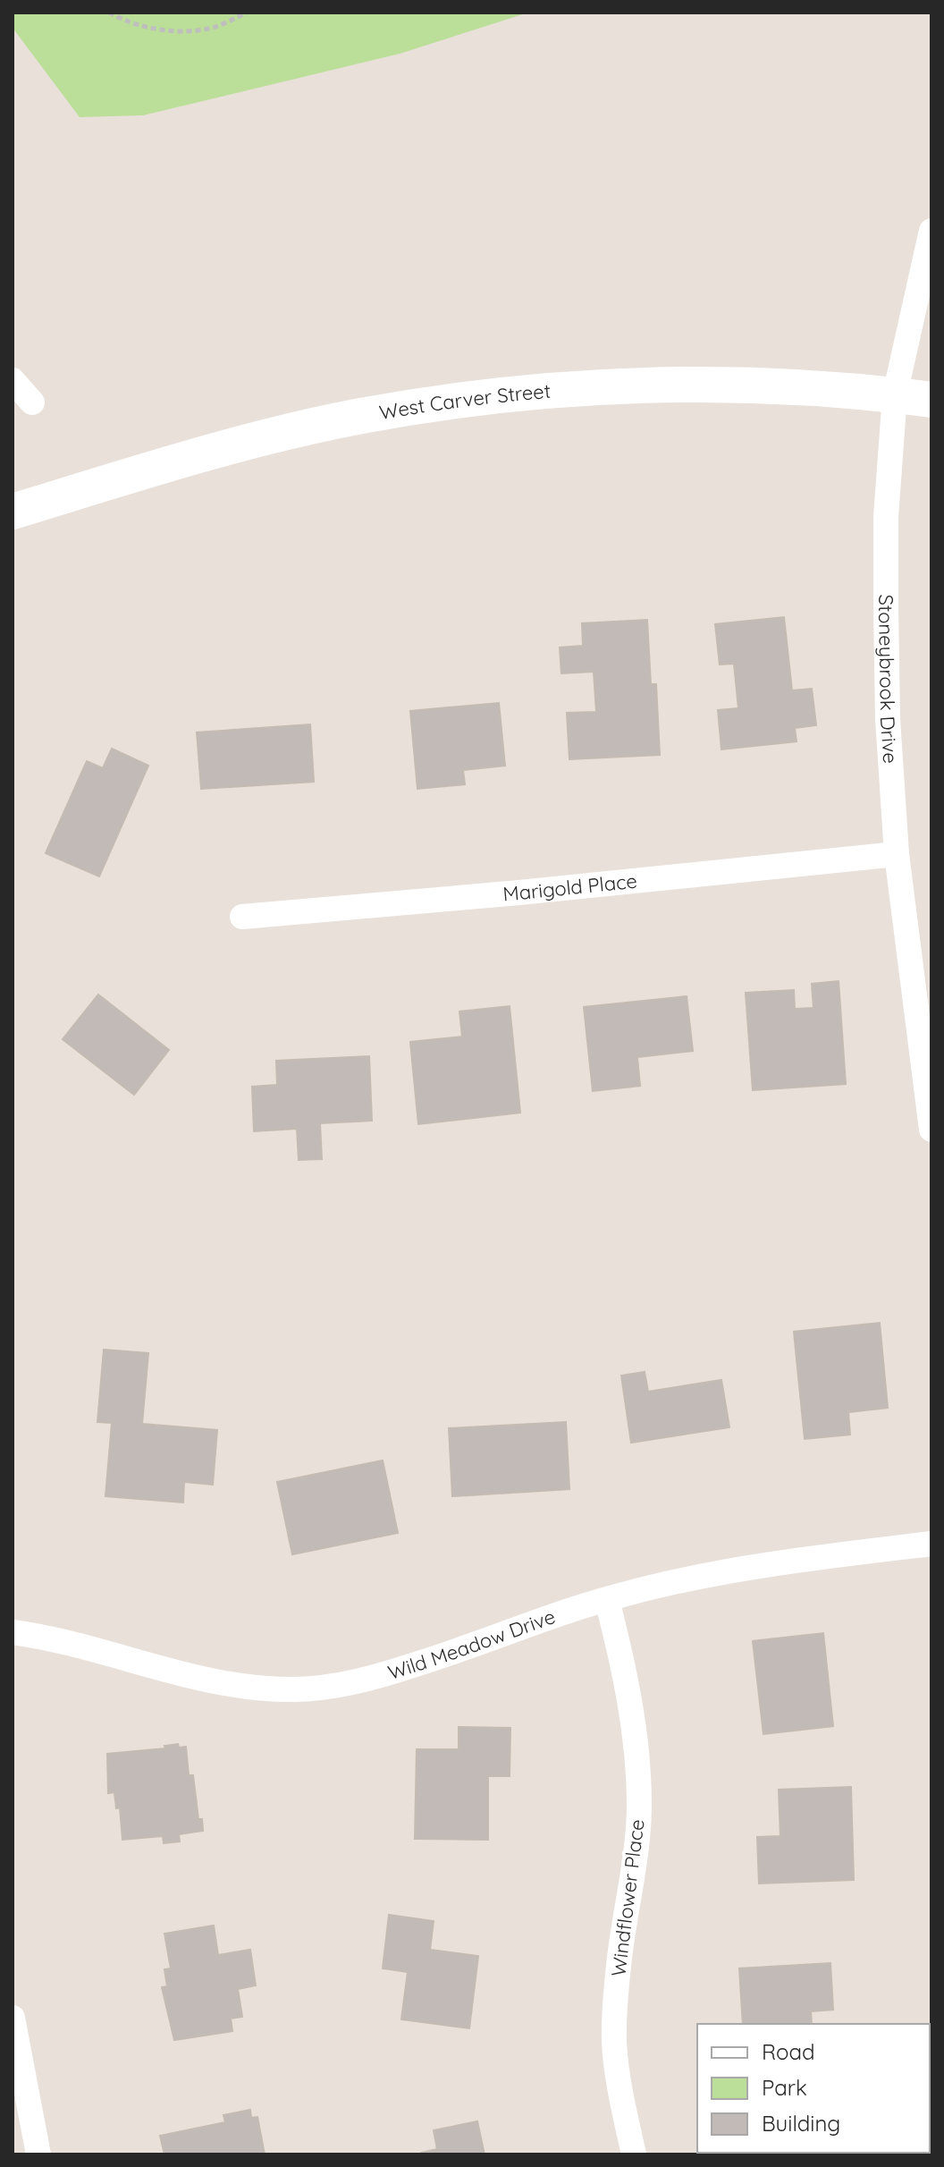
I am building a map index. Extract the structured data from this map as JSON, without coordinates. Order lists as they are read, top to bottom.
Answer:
{
  "streets": {
    "street": [
      "West Carver Street",
      "Stoneybrook Drive",
      "Marigold Place",
      "Wild Meadow Drive",
      "Windflower Place"
    ]
  },
  "crossings": [
    ["West Carver Street", "Stoneybrook Drive"],
    ["Stoneybrook Drive", "Marigold Place"],
    ["Wild Meadow Drive", "Windflower Place"]
  ],
  "legend": ["Road", "Park", "Building"]
}
